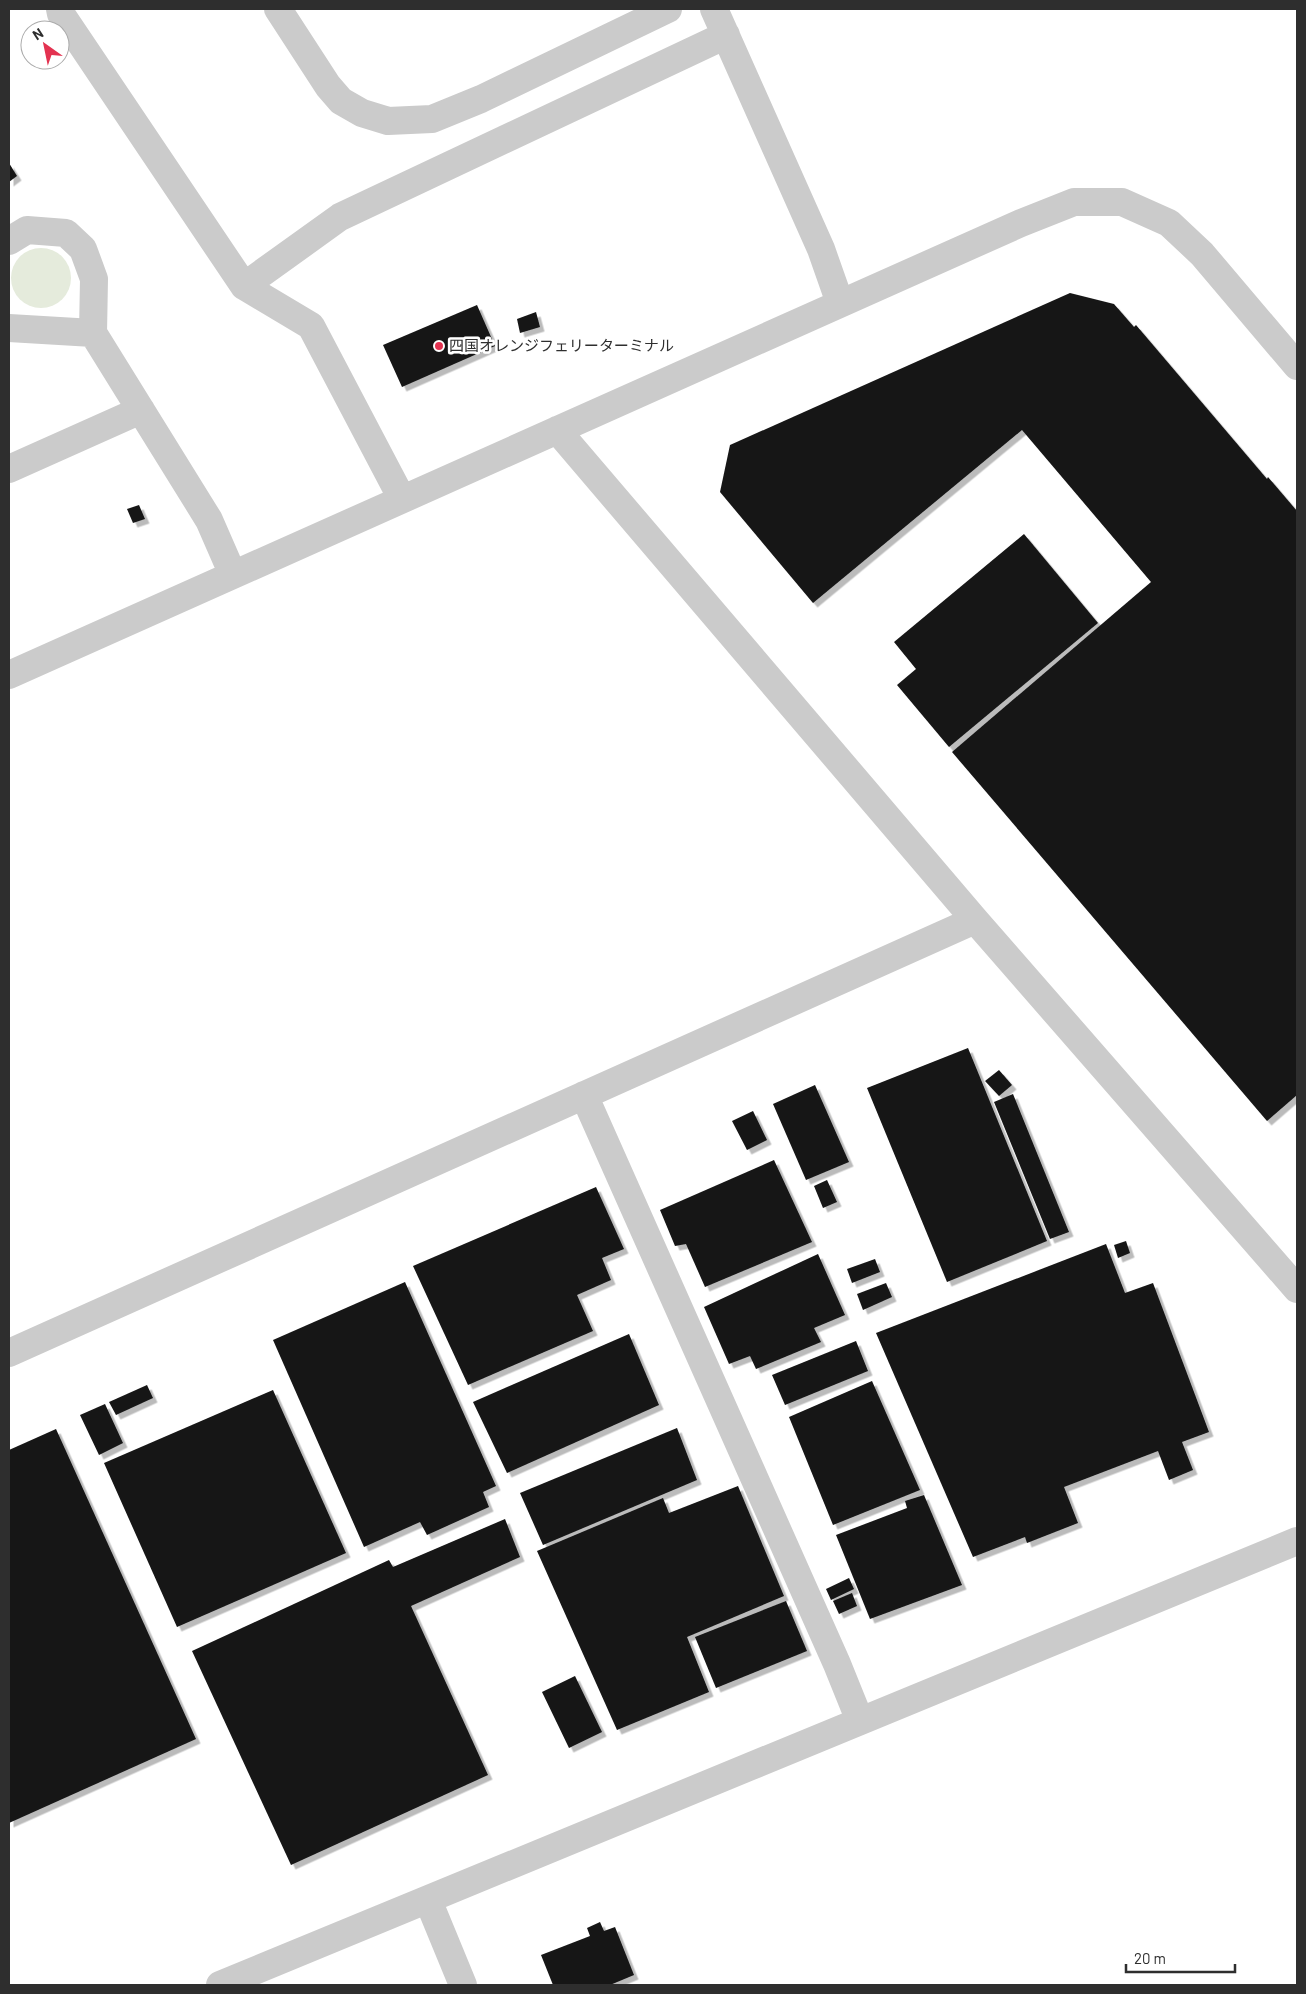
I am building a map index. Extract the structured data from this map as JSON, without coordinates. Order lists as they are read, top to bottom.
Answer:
{
  "places": ["四国オレンジフェリーターミナル"],
  "scale_bar": "20 m",
  "north": "top left"
}
